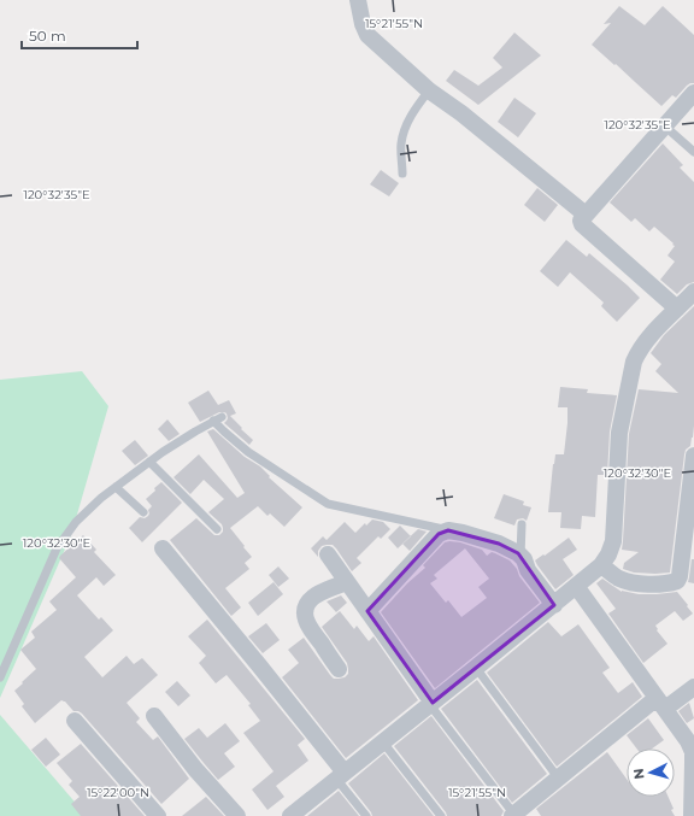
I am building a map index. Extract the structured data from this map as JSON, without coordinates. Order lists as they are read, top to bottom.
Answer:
{
  "scale_bar": "50 m",
  "north": "left",
  "coordinates": [
    "15°21'55\"N",
    "120°32'35\"E",
    "120°32'30\"E",
    "15°22'00\"N"
  ]
}
